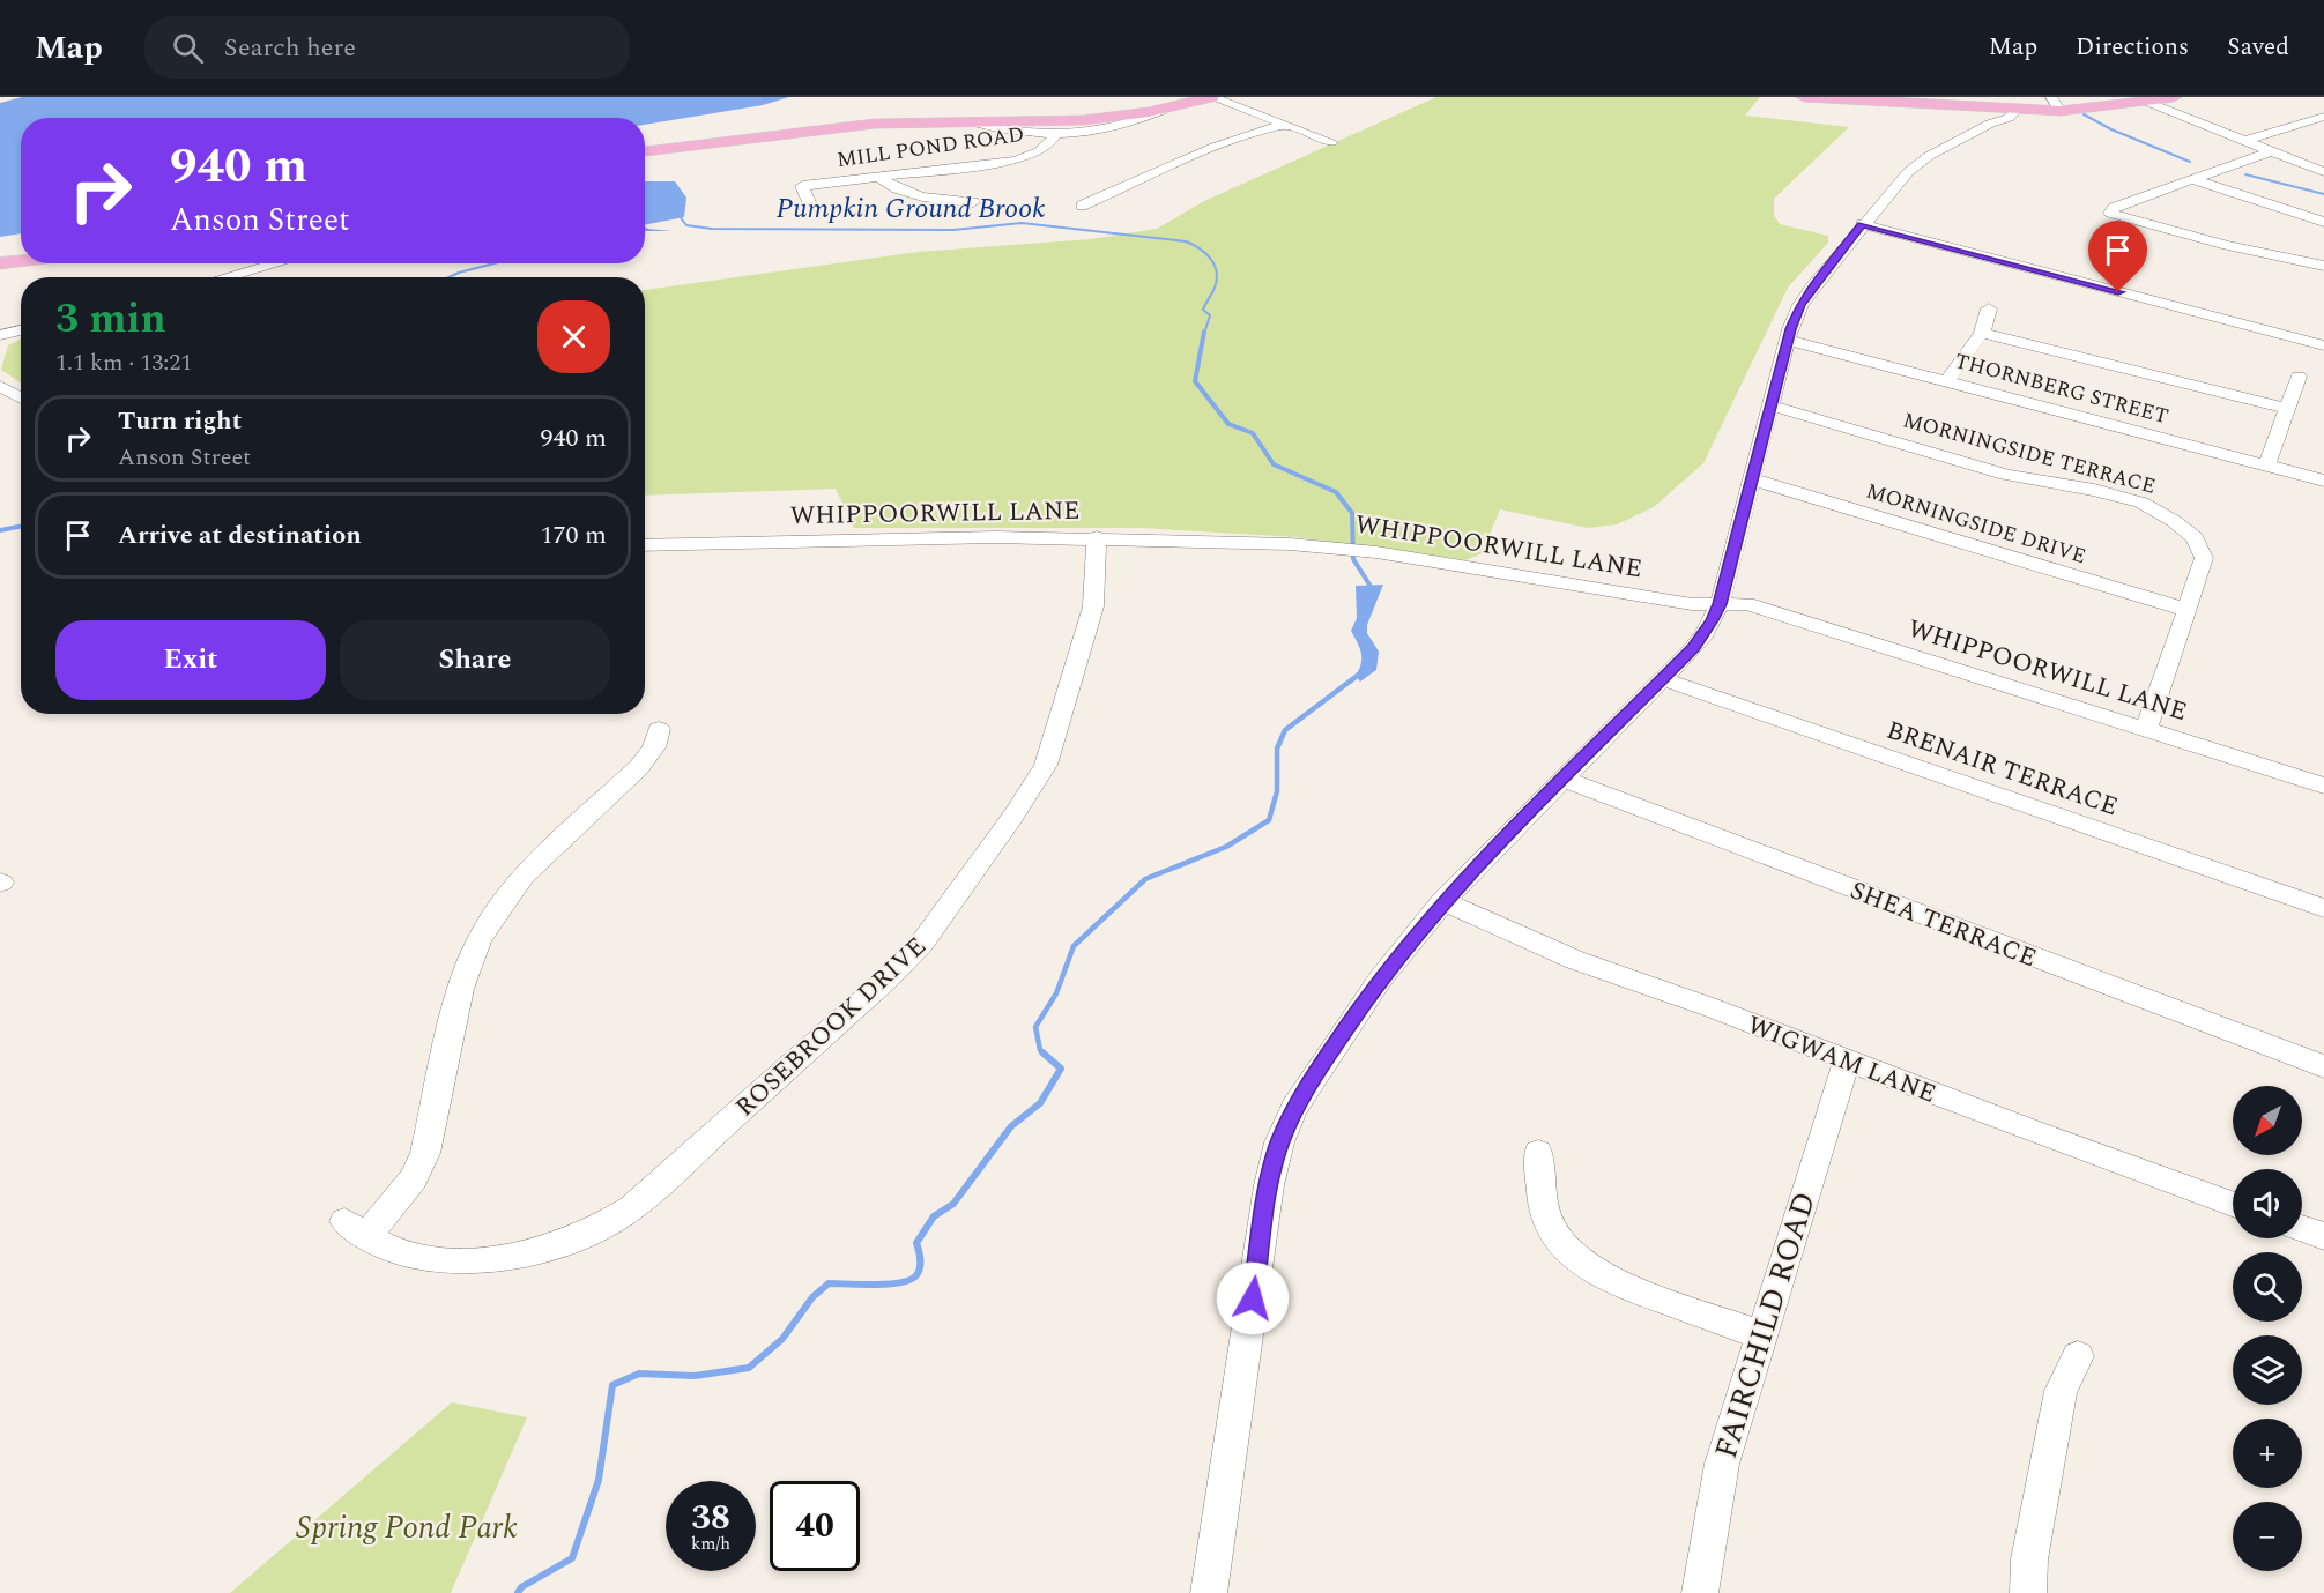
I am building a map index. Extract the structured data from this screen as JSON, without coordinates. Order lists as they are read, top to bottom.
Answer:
{
  "streets": {
    "street": [
      "MILL POND ROAD",
      "THORNBERG STREET",
      "MORNINGSIDE TERRACE",
      "WHIPPOORWILL LANE",
      "MORNINGSIDE DRIVE",
      "BRENAIR TERRACE",
      "SHEA TERRACE",
      "ROSEBROOK DRIVE",
      "WIGWAM LANE",
      "FAIRCHILD ROAD"
    ]
  },
  "crossings": [
    ["MORNINGSIDE TERRACE", "WHIPPOORWILL LANE"],
    ["MORNINGSIDE TERRACE", "MORNINGSIDE DRIVE"],
    ["WHIPPOORWILL LANE", "ROSEBROOK DRIVE"],
    ["WIGWAM LANE", "FAIRCHILD ROAD"]
  ],
  "water": ["Pumpkin Ground Brook"],
  "parks": ["Spring Pond Park"],
  "north": "bottom left",
  "page": {
    "header": "Map",
    "search": "Search here",
    "nav": ["Map", "Directions", "Saved"],
    "turn": ["940 m", "Anson Street"],
    "heading": ["3 min", "1.1 km · 13:21"],
    "list": [
      {
        "name": "Turn right",
        "note": "Anson Street",
        "value": "940 m"
      },
      {
        "name": "Arrive at destination",
        "value": "170 m"
      }
    ],
    "buttons": ["Exit", "Share"],
    "map_buttons": ["+", "−"],
    "speed": "38 km/h",
    "limit": "40"
  }
}
